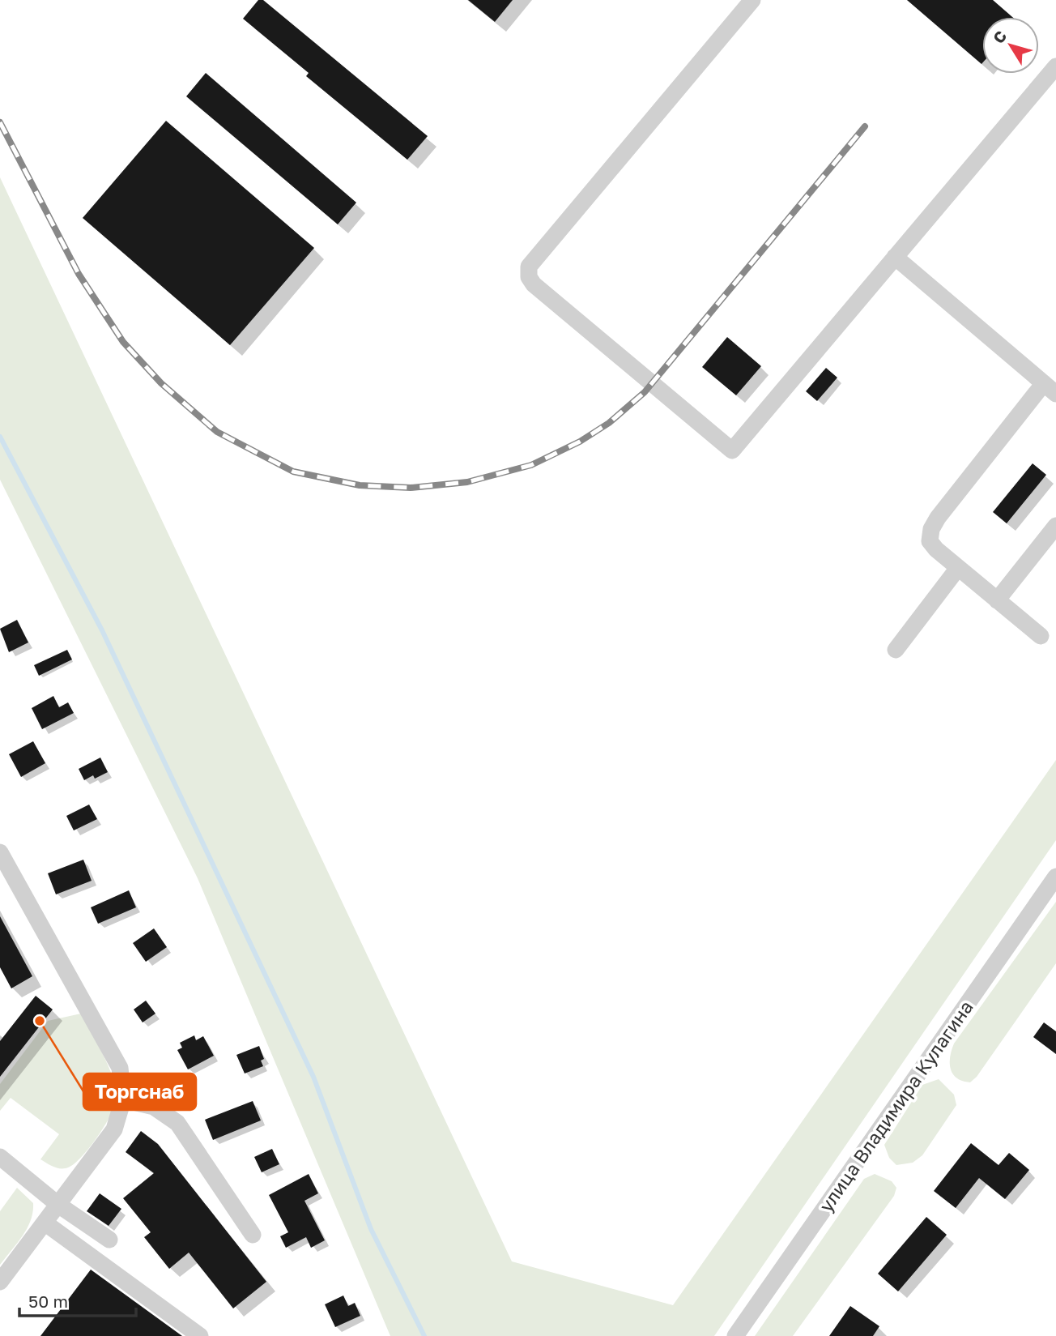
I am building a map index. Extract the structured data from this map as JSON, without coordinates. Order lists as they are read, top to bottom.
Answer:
{
  "streets": {
    "street": ["улица Владимира Кулагина"]
  },
  "places": ["Торгснаб"],
  "scale_bar": "50 m",
  "north": "top left"
}
